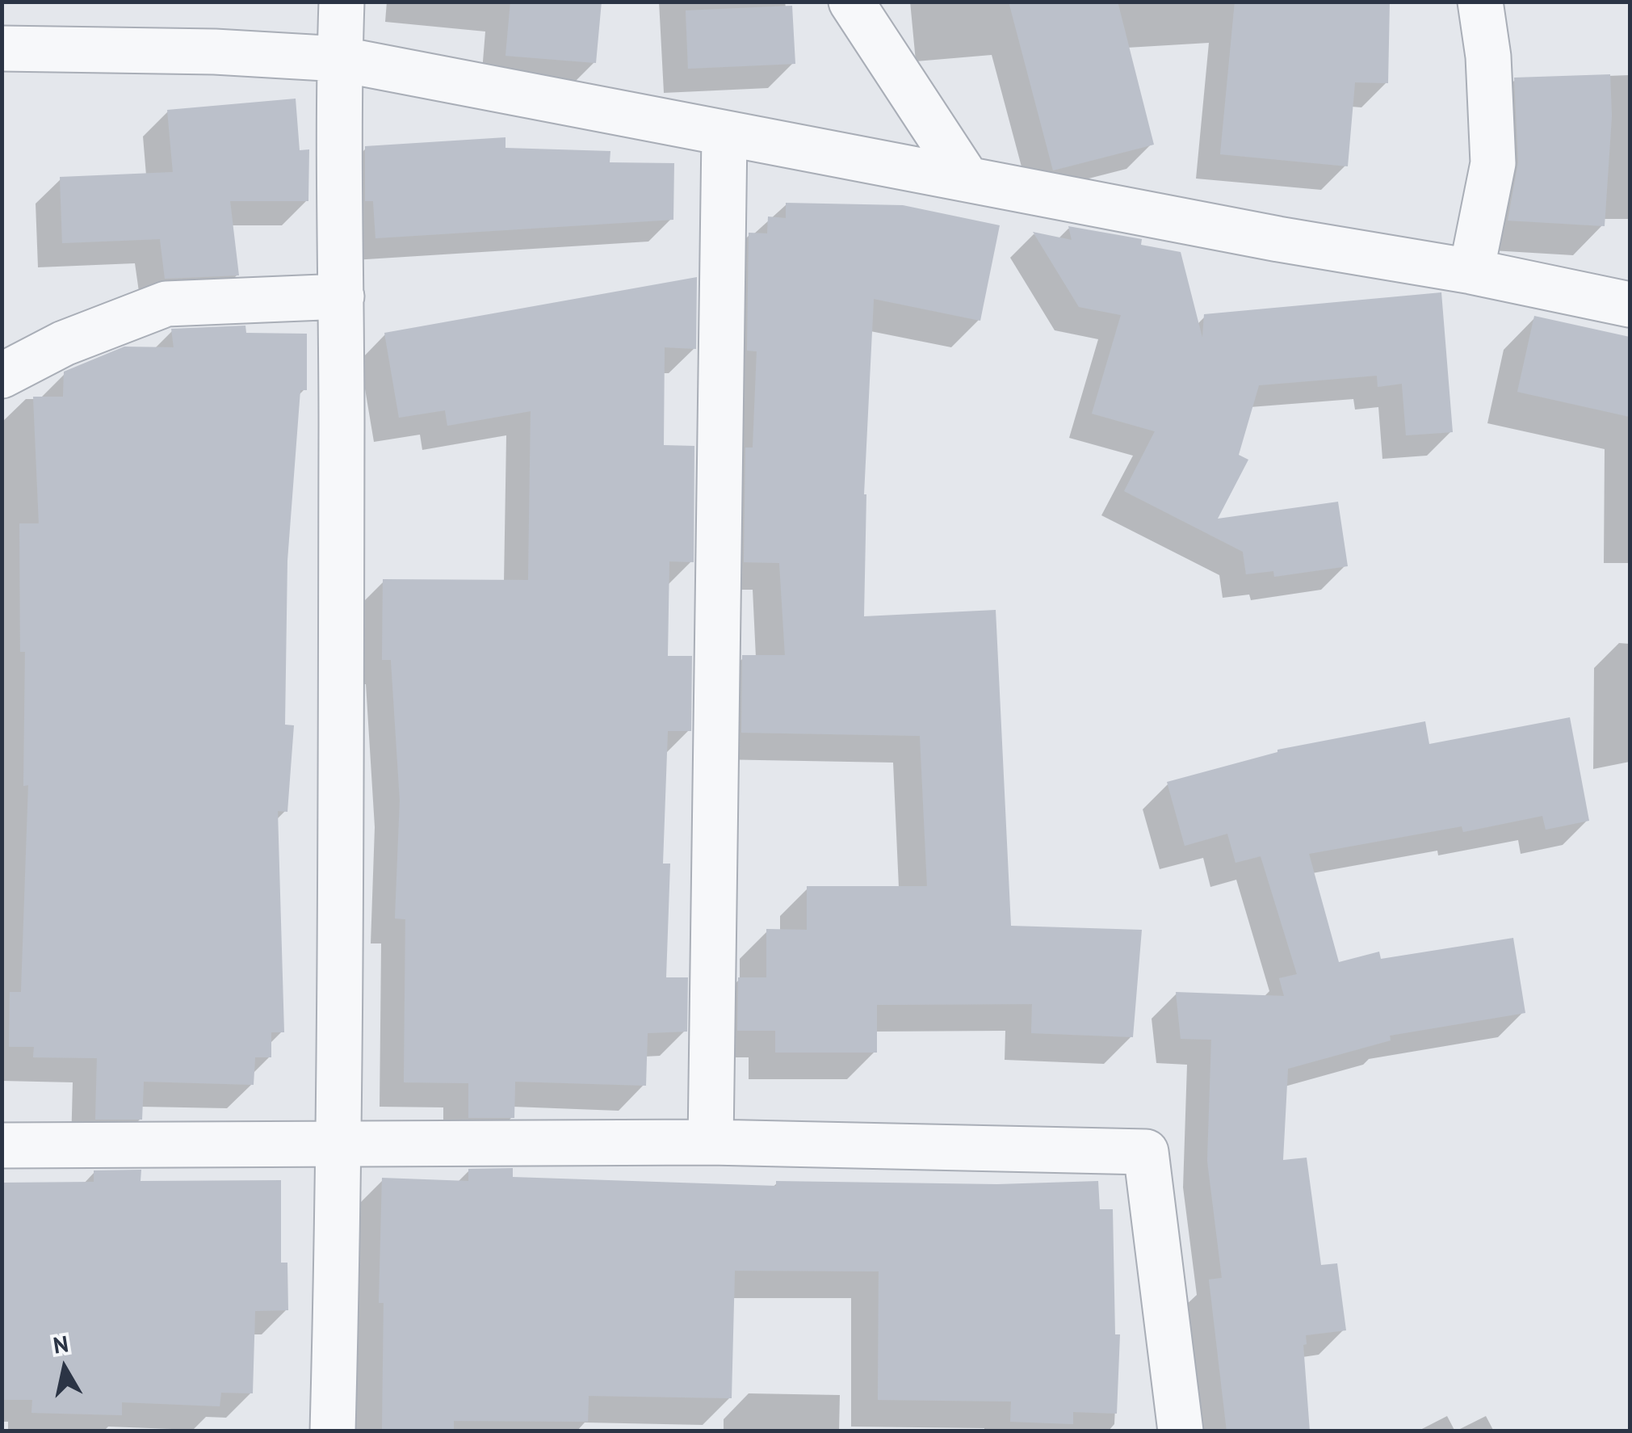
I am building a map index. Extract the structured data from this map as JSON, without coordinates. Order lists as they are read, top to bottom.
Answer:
{
  "north": "top"
}
